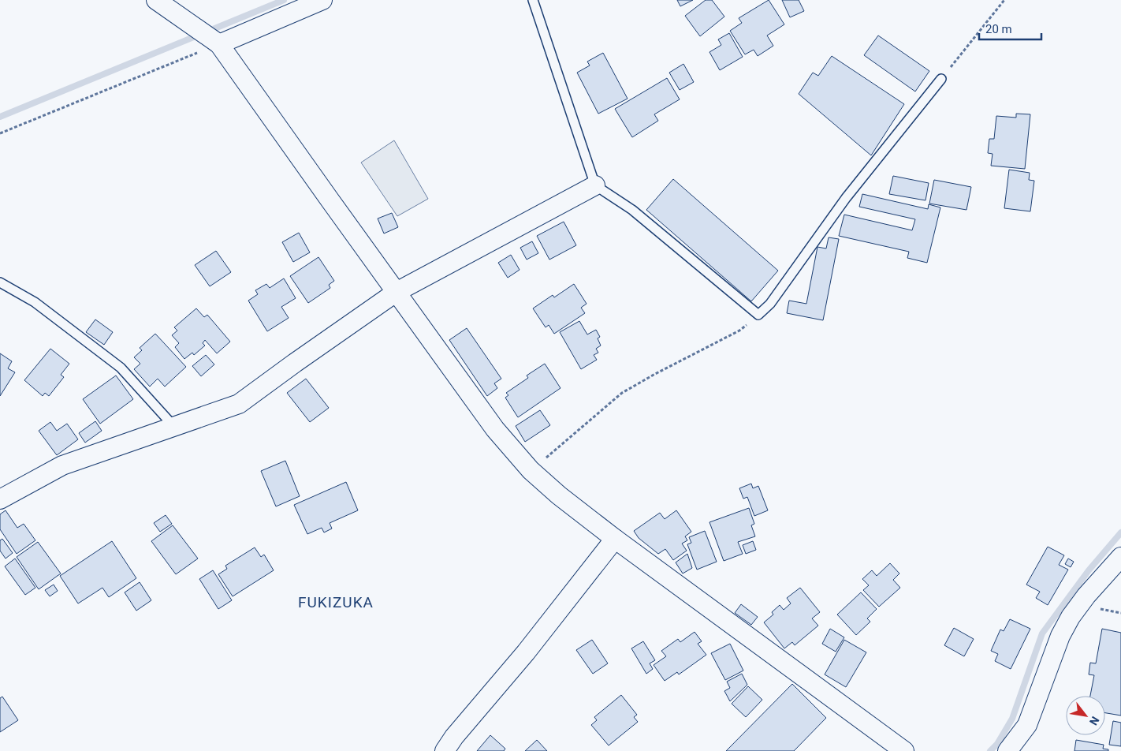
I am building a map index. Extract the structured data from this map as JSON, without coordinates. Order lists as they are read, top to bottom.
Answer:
{
  "districts": ["FUKIZUKA"],
  "scale_bar": "20 m",
  "north": "bottom right"
}
